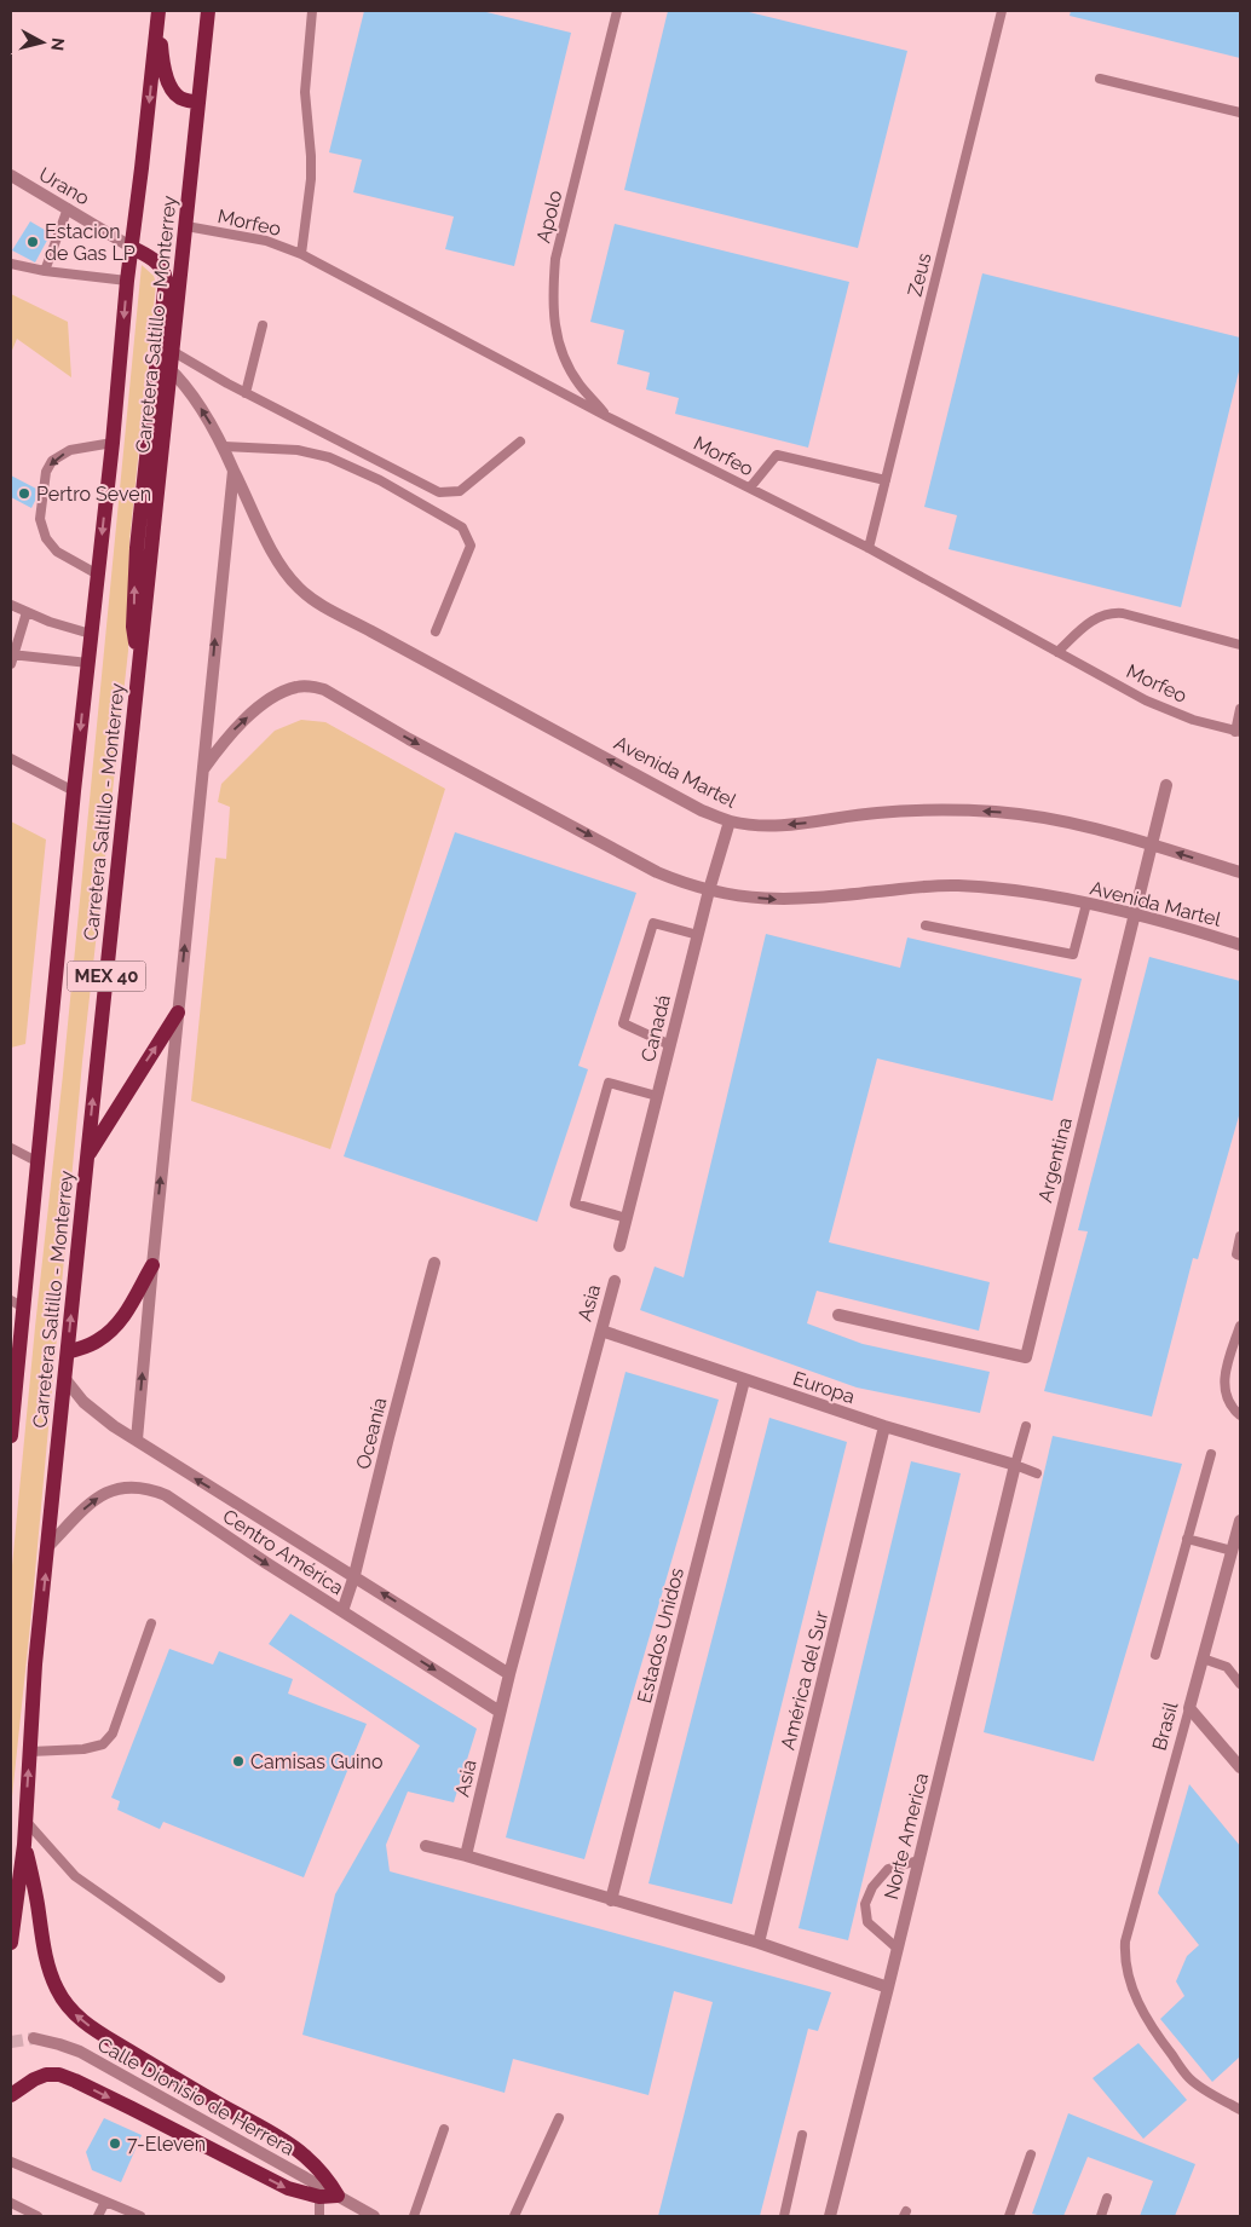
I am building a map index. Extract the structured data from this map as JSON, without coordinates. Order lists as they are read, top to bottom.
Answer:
{
  "streets": {
    "main road": ["Carretera Saltillo - Monterrey", "MEX 40"],
    "street": [
      "Urano",
      "Avenida Martel",
      "Canadá",
      "Argentina",
      "Asia",
      "Europa",
      "Oceanía",
      "Centro América",
      "Estados Unidos",
      "América del Sur",
      "Brasil",
      "Norte America",
      "Calle Dionisio de Herrera"
    ],
    "lane": ["Apolo", "Morfeo", "Zeus"]
  },
  "crossings": [
    ["Urano", "Carretera Saltillo - Monterrey"],
    ["Apolo", "Morfeo"],
    ["Morfeo", "Zeus"],
    ["Morfeo", "Carretera Saltillo - Monterrey"],
    ["Carretera Saltillo - Monterrey", "Avenida Martel"],
    ["Carretera Saltillo - Monterrey", "Centro América"],
    ["Avenida Martel", "Canadá"],
    ["Avenida Martel", "Argentina"],
    ["Asia", "Europa"],
    ["Asia", "Centro América"],
    ["Europa", "Estados Unidos"],
    ["Europa", "América del Sur"],
    ["Europa", "Norte America"],
    ["Oceanía", "Centro América"]
  ],
  "places": [
    "Estacion de Gas LP",
    "Pertro Seven",
    "Camisas Guino",
    "7-Eleven"
  ],
  "north": "right"
}
